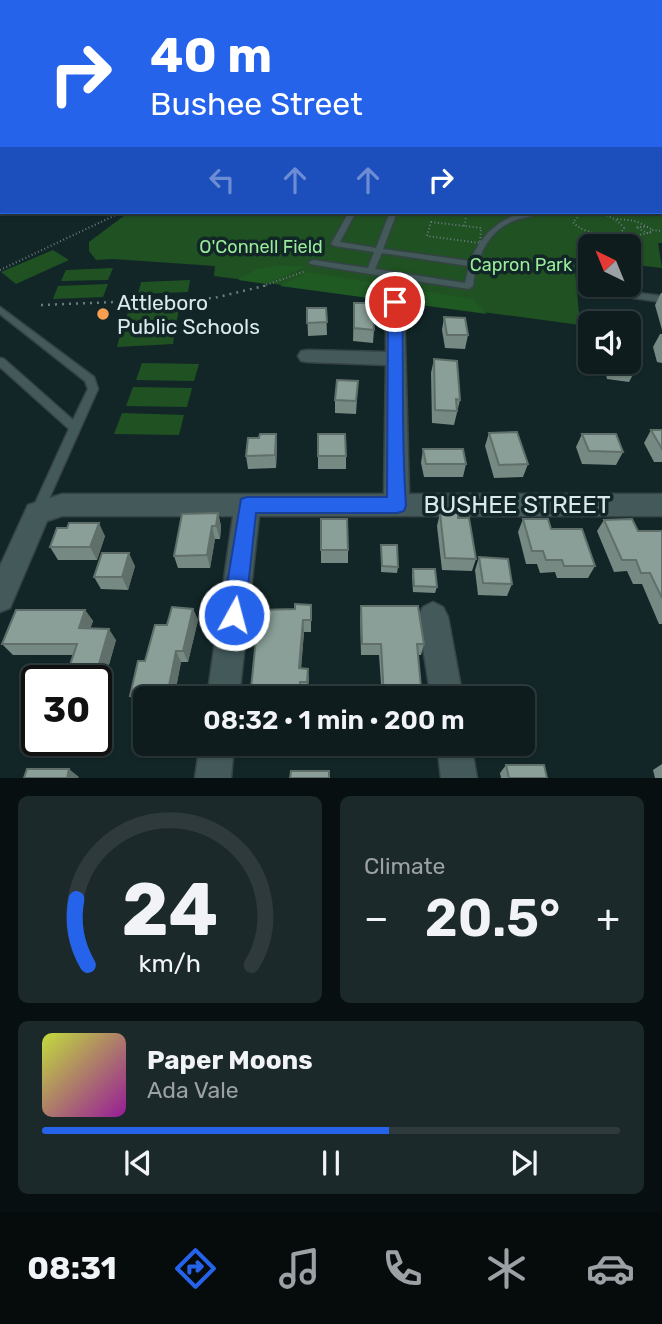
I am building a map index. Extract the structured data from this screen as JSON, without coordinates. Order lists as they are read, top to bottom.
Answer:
{
  "streets": {
    "street": ["BUSHEE STREET"]
  },
  "parks": ["O'Connell Field", "Capron Park"],
  "places": ["Attleboro Public Schools"],
  "north": "top left",
  "page": {
    "turn": ["40 m", "Bushee Street"],
    "limit": "30",
    "trip": "08:32 · 1 min · 200 m",
    "tile": "Climate",
    "heat": ["−", "20.5°", "+"],
    "song": ["Paper Moons", "Ada Vale"],
    "tabs": "08:31",
    "gauge": ["24", "km/h"]
  }
}
